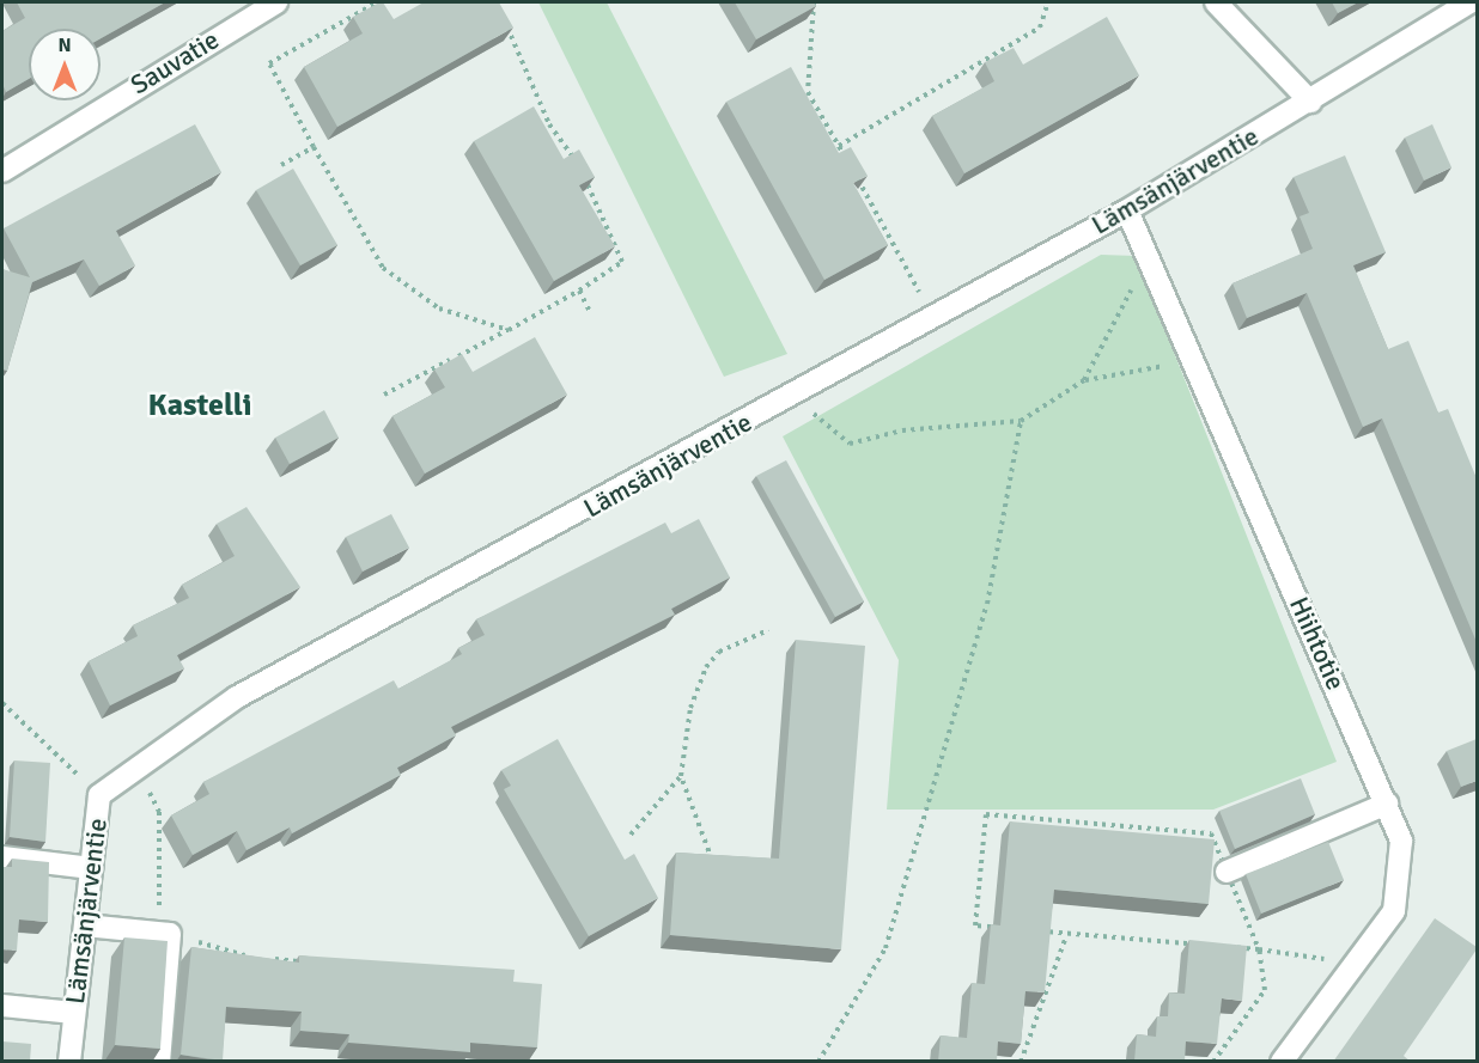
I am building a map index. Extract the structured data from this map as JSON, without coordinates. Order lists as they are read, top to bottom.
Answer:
{
  "streets": {
    "street": ["Sauvatie", "Lämsänjärventie", "Hiihtotie"]
  },
  "crossings": [
    ["Lämsänjärventie", "Hiihtotie"]
  ],
  "districts": ["Kastelli"],
  "north": "top"
}
